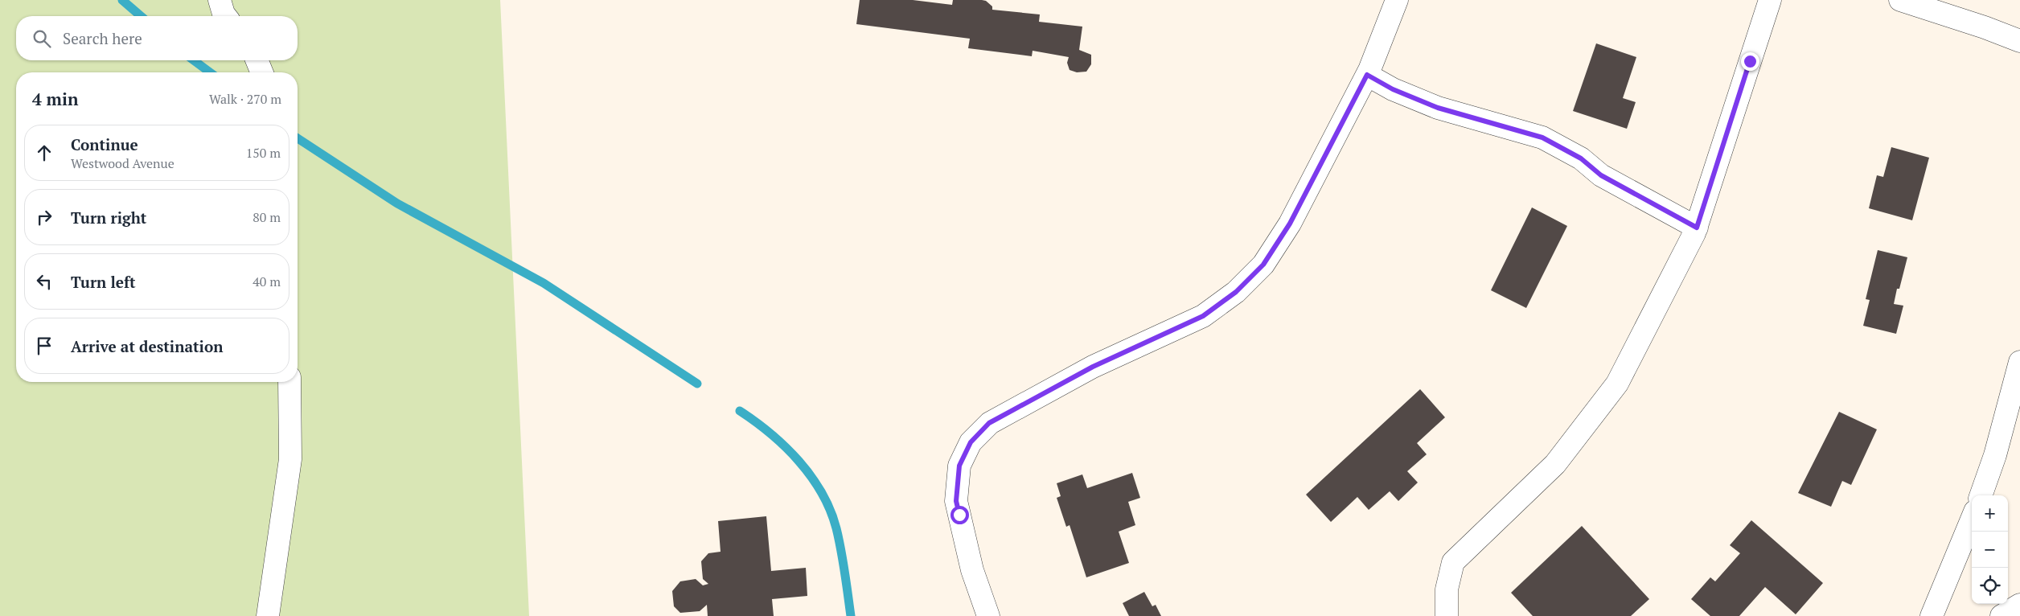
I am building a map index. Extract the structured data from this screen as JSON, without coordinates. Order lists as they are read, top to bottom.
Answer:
{
  "page": {
    "search": "Search here",
    "heading": ["4 min", "Walk · 270 m"],
    "list": [
      ["Continue", "Westwood Avenue", "150 m"],
      ["Turn right", "80 m"],
      ["Turn left", "40 m"],
      "Arrive at destination"
    ],
    "map_buttons": ["+", "−"]
  }
}
